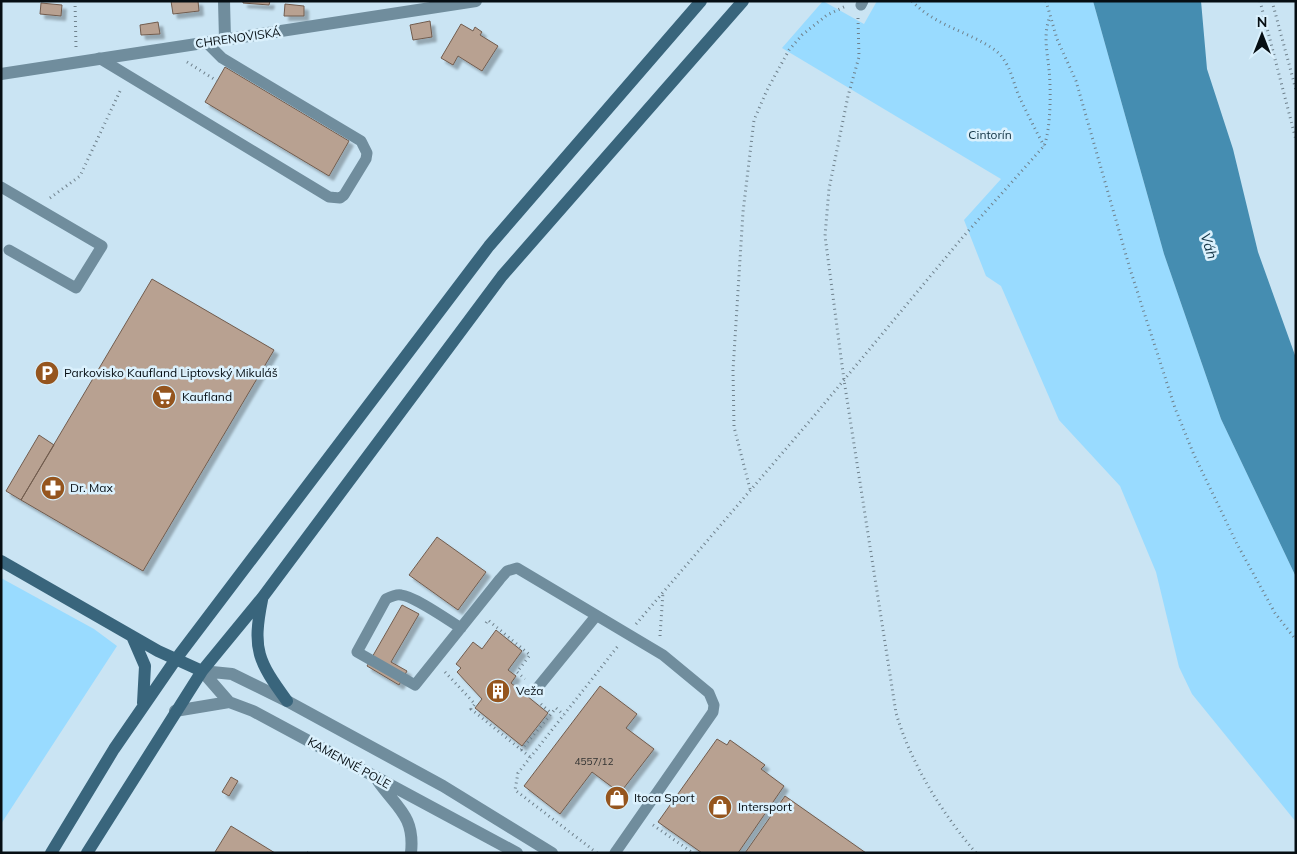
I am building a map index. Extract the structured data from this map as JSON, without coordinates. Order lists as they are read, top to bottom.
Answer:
{
  "streets": {
    "street": ["CHRENOVISKÁ", "KAMENNÉ POLE"]
  },
  "water": ["Váh"],
  "parks": ["Cintorín"],
  "places": {
    "parking": ["Parkovisko Kaufland Liptovský Mikuláš"],
    "supermarket": ["Kaufland"],
    "pharmacy": ["Dr. Max"],
    "building": ["Veža"],
    "shop": ["Itoca Sport", "Intersport"]
  },
  "house_numbers": ["4557/12"],
  "north": "top"
}
